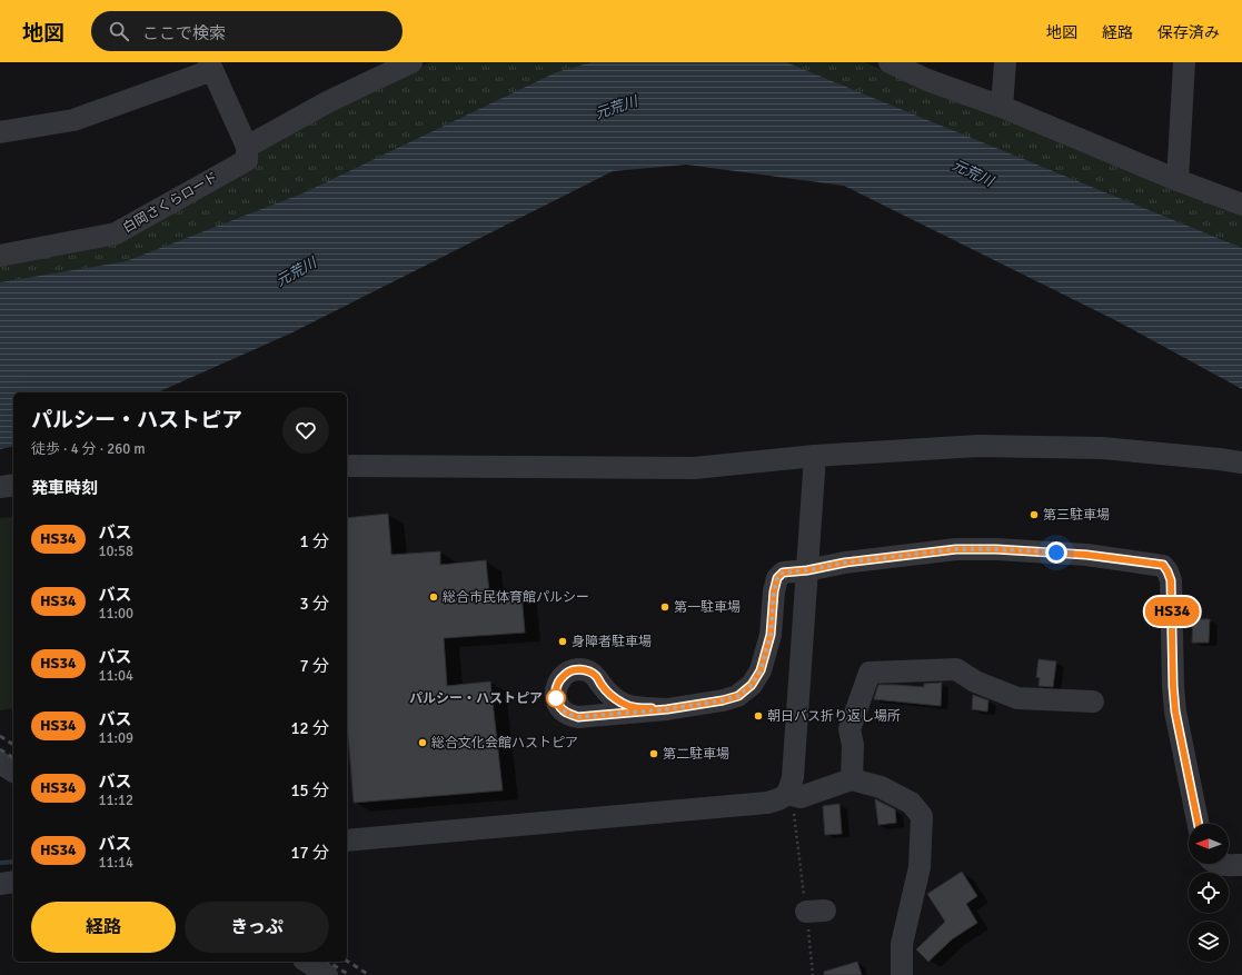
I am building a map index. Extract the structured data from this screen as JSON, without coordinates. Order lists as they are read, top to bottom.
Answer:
{
  "streets": {
    "street": ["白岡さくらロード"]
  },
  "water": ["元荒川"],
  "places": [
    "第三駐車場",
    "総合市民体育館パルシー",
    "第一駐車場",
    "身障者駐車場",
    "パルシー・ハストピア",
    "朝日バス折り返し場所",
    "総合文化会館ハストピア",
    "第二駐車場"
  ],
  "lines": ["bus line HS34"],
  "north": "left",
  "page": {
    "header": "地図",
    "search": "ここで検索",
    "nav": ["地図", "経路", "保存済み"],
    "on_map": "HS34",
    "heading": [
      ["パルシー・ハストピア", "徒歩 · 4 分 · 260 m"],
      "発車時刻"
    ],
    "list": [
      {
        "mark": "HS34",
        "name": "バス",
        "note": "10:58",
        "value": "1 分"
      },
      {
        "mark": "HS34",
        "name": "バス",
        "note": "11:00",
        "value": "3 分"
      },
      {
        "mark": "HS34",
        "name": "バス",
        "note": "11:04",
        "value": "7 分"
      },
      {
        "mark": "HS34",
        "name": "バス",
        "note": "11:09",
        "value": "12 分"
      },
      {
        "mark": "HS34",
        "name": "バス",
        "note": "11:12",
        "value": "15 分"
      },
      {
        "mark": "HS34",
        "name": "バス",
        "note": "11:14",
        "value": "17 分"
      }
    ],
    "buttons": ["経路", "きっぷ"]
  }
}
